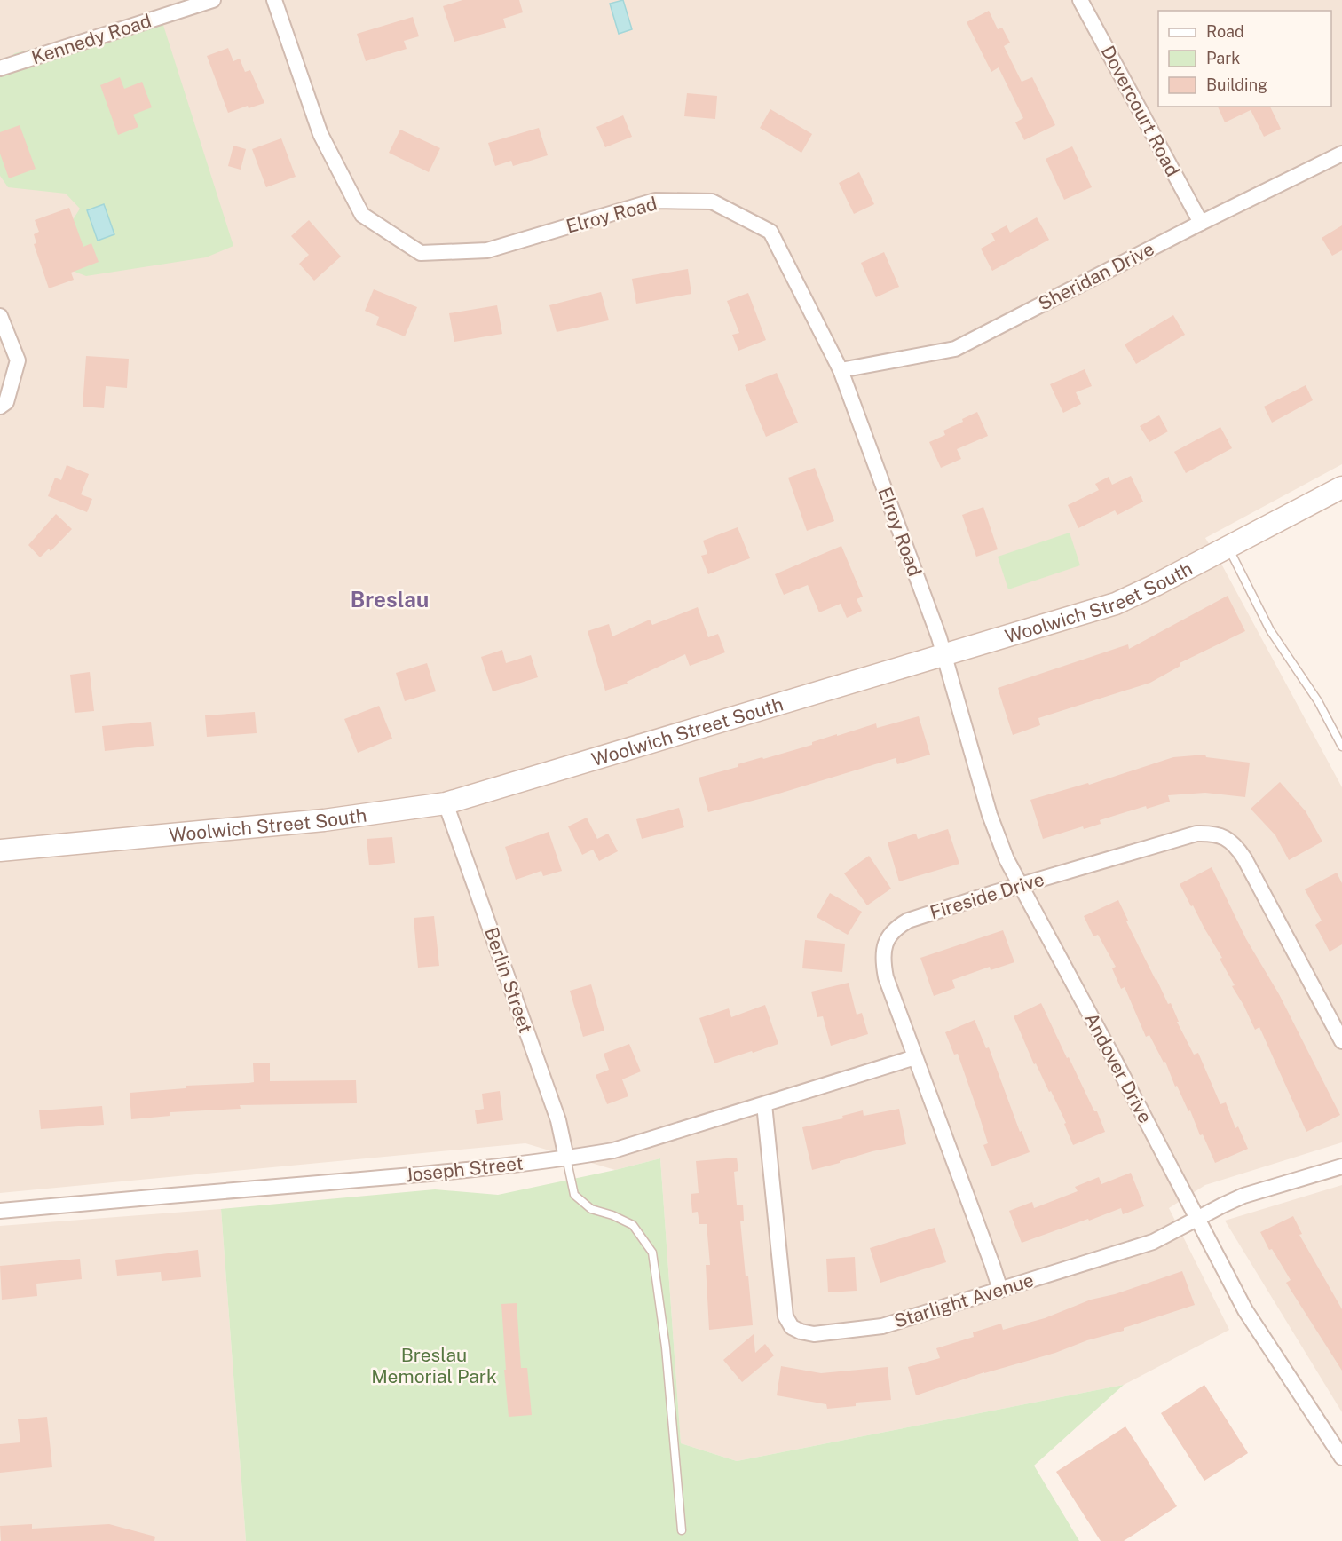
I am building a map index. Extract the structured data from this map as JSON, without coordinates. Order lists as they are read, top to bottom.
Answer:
{
  "streets": {
    "street": [
      "Kennedy Road",
      "Dovercourt Road",
      "Elroy Road",
      "Sheridan Drive",
      "Woolwich Street South",
      "Fireside Drive",
      "Berlin Street",
      "Andover Drive",
      "Joseph Street",
      "Starlight Avenue"
    ]
  },
  "crossings": [
    ["Dovercourt Road", "Sheridan Drive"],
    ["Elroy Road", "Sheridan Drive"],
    ["Elroy Road", "Woolwich Street South"],
    ["Elroy Road", "Andover Drive"],
    ["Woolwich Street South", "Berlin Street"],
    ["Woolwich Street South", "Andover Drive"],
    ["Fireside Drive", "Andover Drive"],
    ["Fireside Drive", "Joseph Street"],
    ["Fireside Drive", "Starlight Avenue"],
    ["Berlin Street", "Joseph Street"],
    ["Andover Drive", "Starlight Avenue"],
    ["Joseph Street", "Starlight Avenue"]
  ],
  "districts": ["Breslau"],
  "parks": ["Breslau Memorial Park"],
  "legend": ["Road", "Park", "Building"]
}
